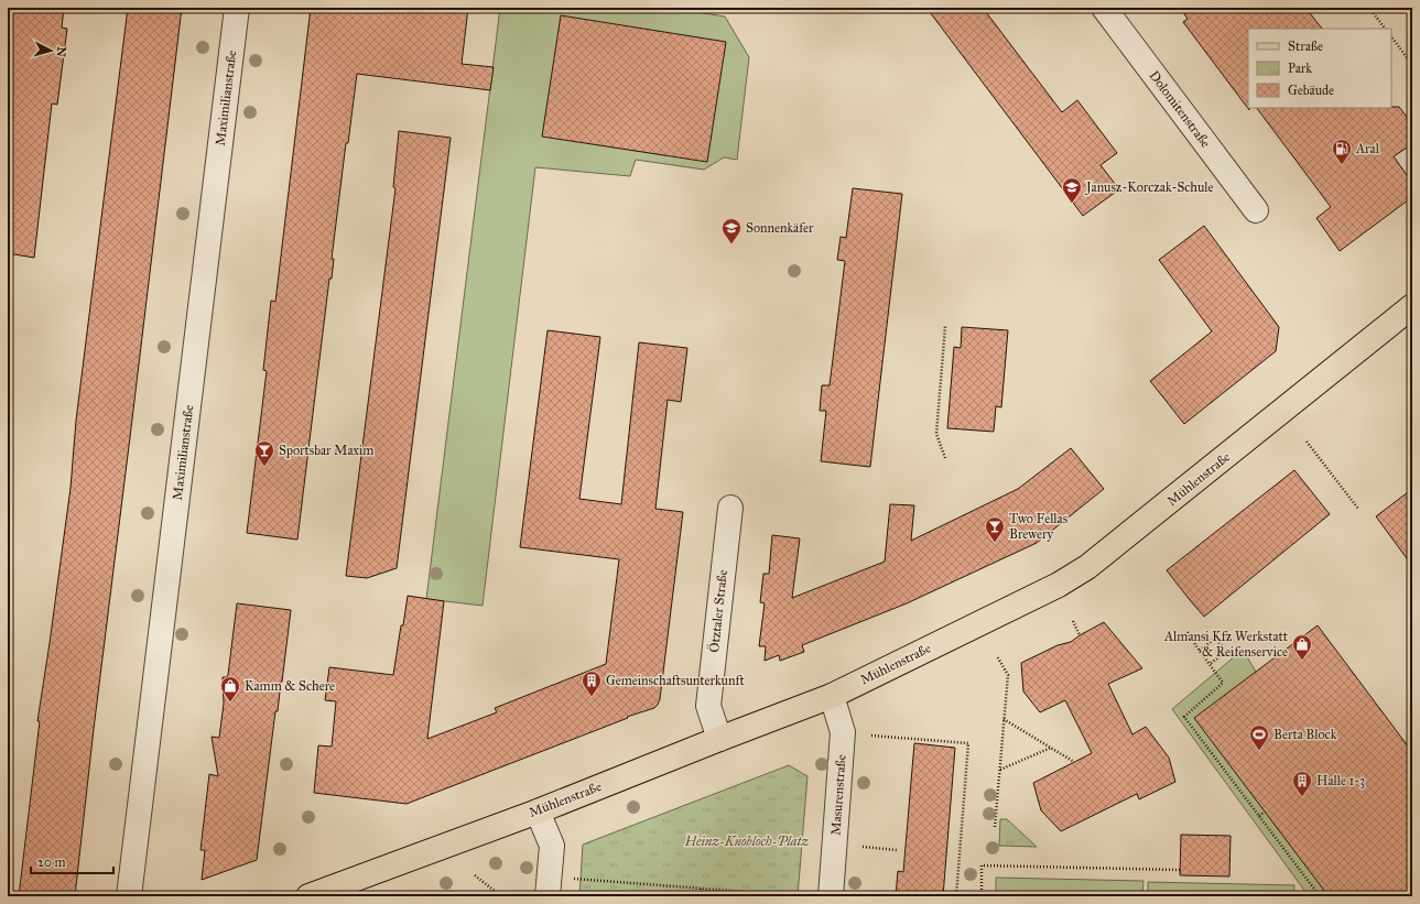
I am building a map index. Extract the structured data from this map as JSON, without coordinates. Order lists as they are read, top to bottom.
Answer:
{
  "streets": {
    "main road": ["Mühlenstraße"],
    "street": [
      "Maximilianstraße",
      "Dolomitenstraße",
      "Ötztaler Straße",
      "Masurenstraße"
    ]
  },
  "crossings": [
    ["Mühlenstraße", "Ötztaler Straße"],
    ["Mühlenstraße", "Masurenstraße"]
  ],
  "parks": ["Heinz-Knobloch-Platz"],
  "places": {
    "fuel station": ["Aral"],
    "school or university": ["Janusz-Korczak-Schule", "Sonnenkäfer"],
    "bar": ["Sportsbar Maxim", "Two Fellas Brewery"],
    "shop": ["Almansi Kfz Werkstatt & Reifenservice", "Kamm & Schere"],
    "building": ["Gemeinschaftsunterkunft", "Halle 1-3"],
    "sports": ["Berta Block"]
  },
  "legend": ["Straße", "Park", "Gebäude"],
  "scale_bar": "20 m",
  "north": "right"
}
